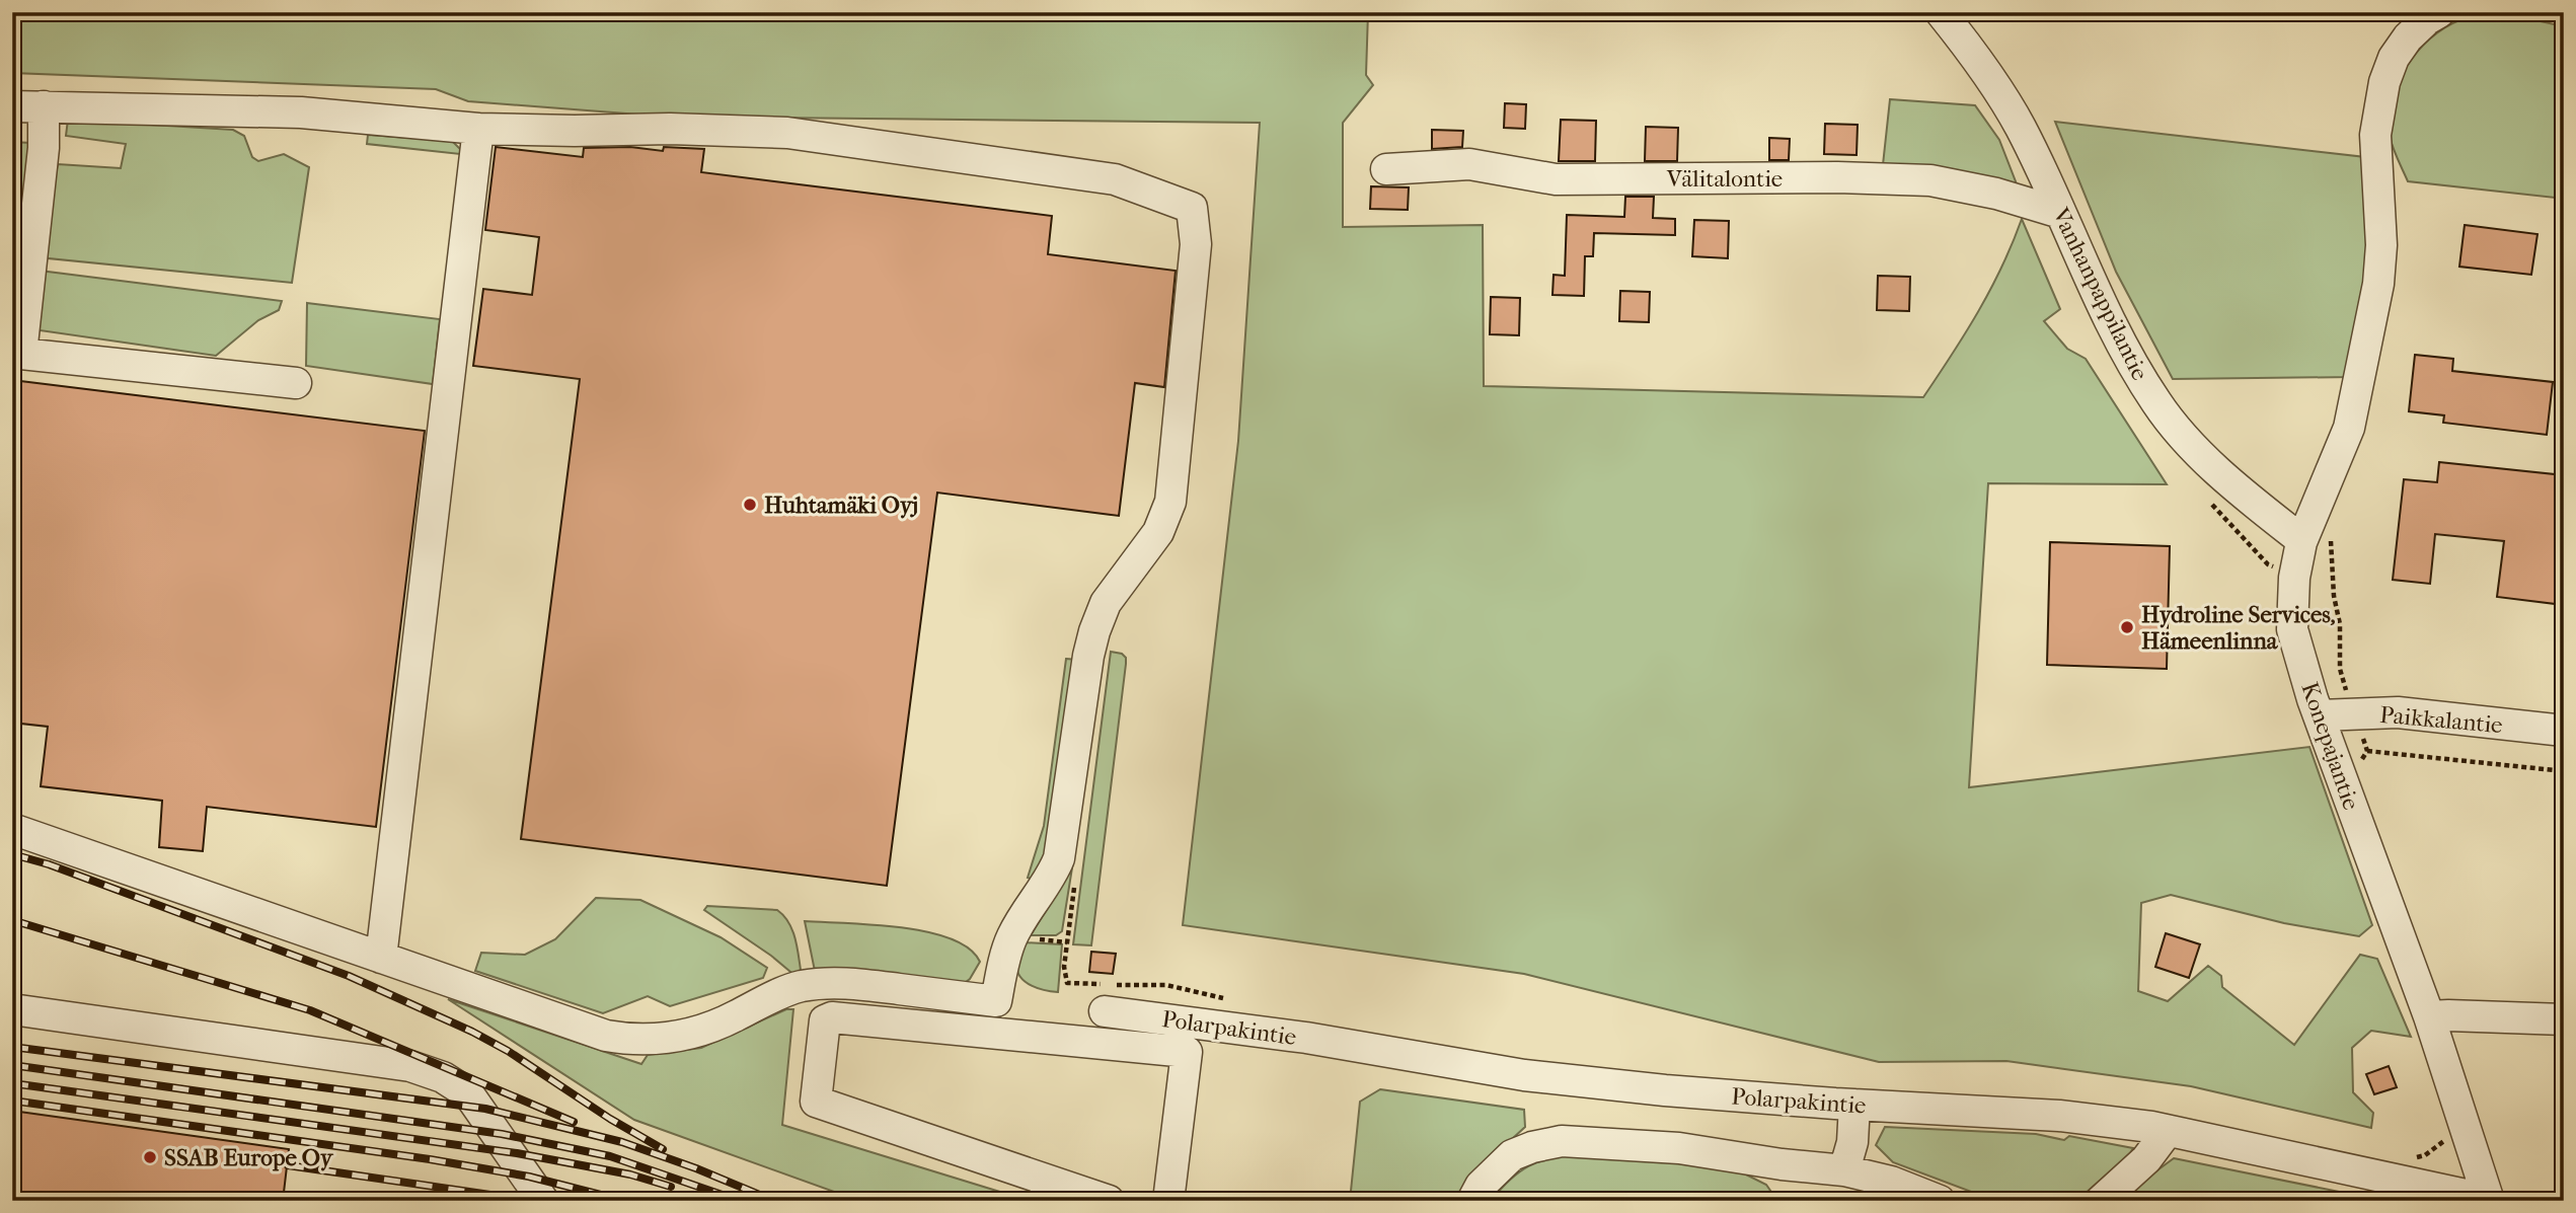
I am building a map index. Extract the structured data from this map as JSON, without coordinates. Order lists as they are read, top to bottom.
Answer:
{
  "streets": {
    "street": [
      "Välitalontie",
      "Vanhanpappilantie",
      "Paikkalantie",
      "Konepajantie",
      "Polarpakintie"
    ]
  },
  "crossings": [
    ["Välitalontie", "Vanhanpappilantie"],
    ["Vanhanpappilantie", "Konepajantie"],
    ["Paikkalantie", "Konepajantie"],
    ["Konepajantie", "Polarpakintie"]
  ],
  "places": ["Huhtamäki Oyj", "Hydroline Services, Hämeenlinna", "SSAB Europe Oy"]
}
